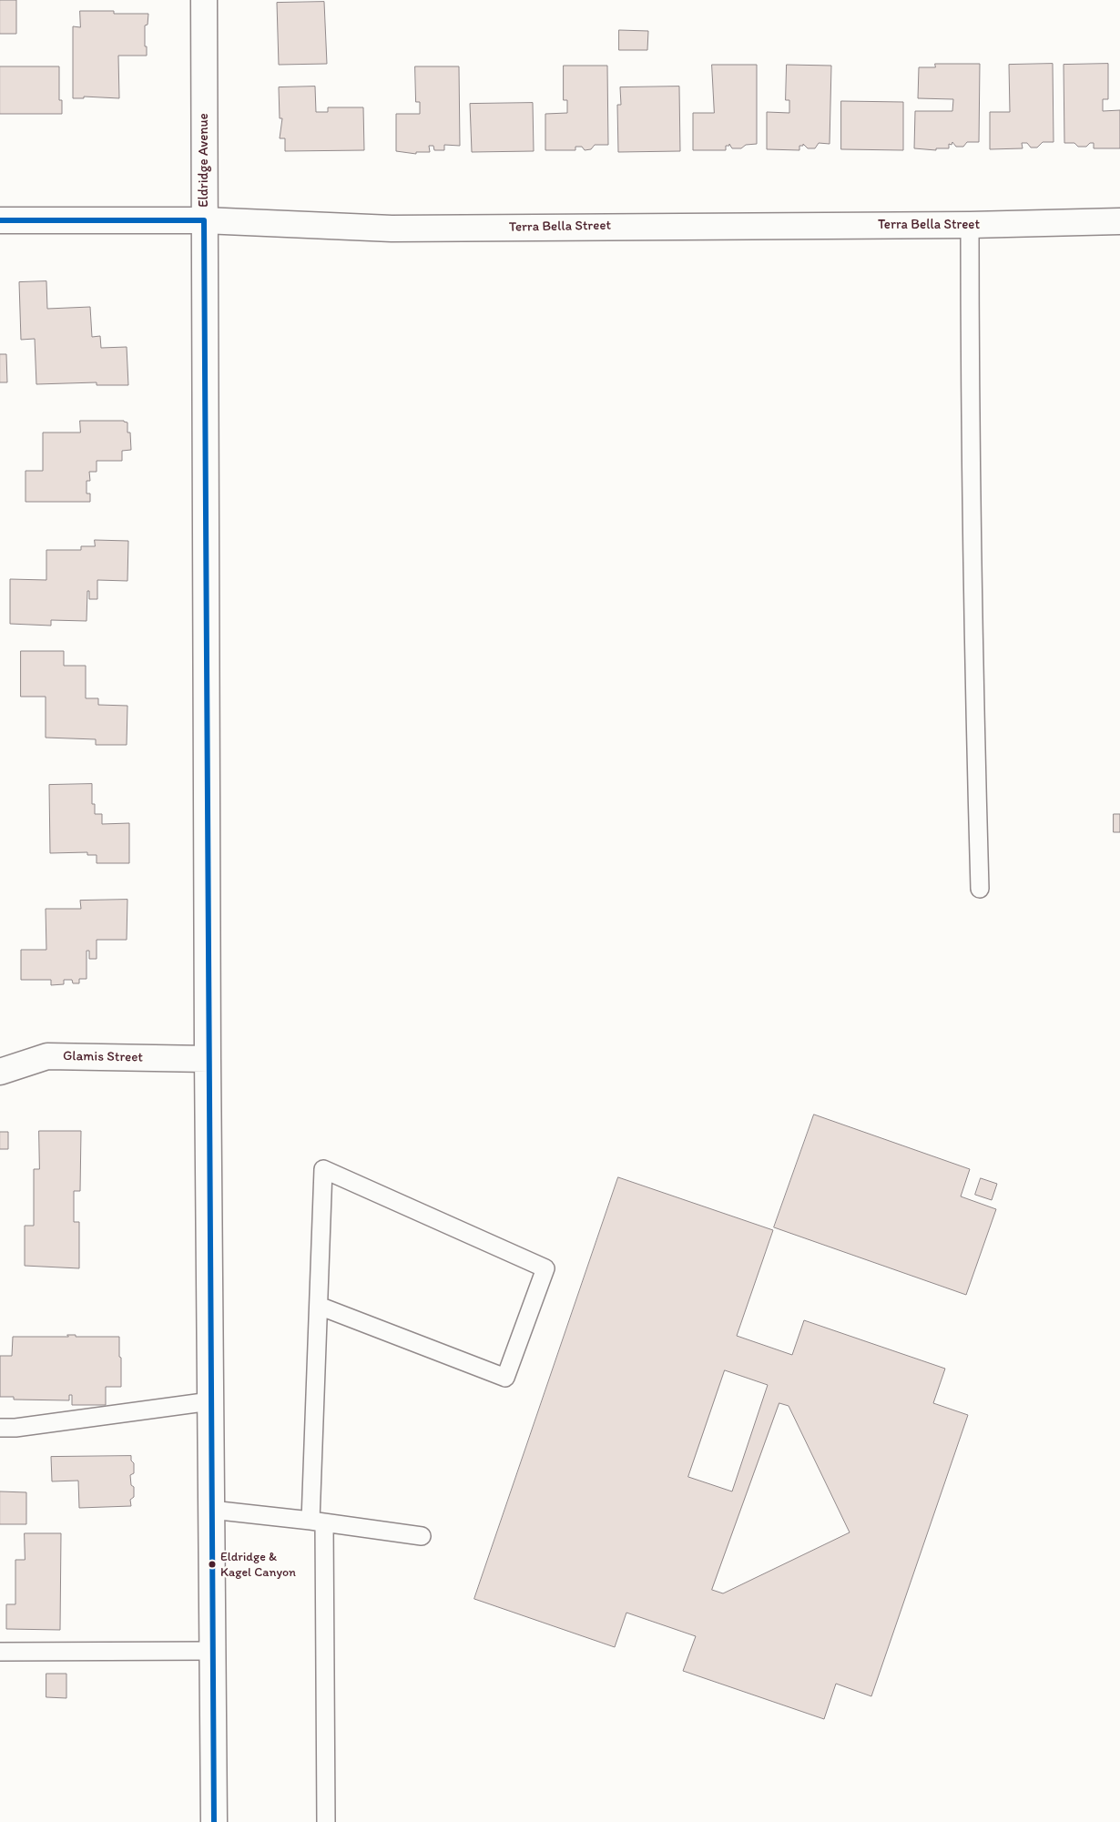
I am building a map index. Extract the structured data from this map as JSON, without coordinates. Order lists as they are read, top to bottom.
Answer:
{
  "streets": {
    "street": ["Eldridge Avenue", "Terra Bella Street", "Glamis Street"]
  },
  "crossings": [
    ["Eldridge Avenue", "Terra Bella Street"],
    ["Eldridge Avenue", "Glamis Street"]
  ],
  "places": ["Eldridge & Kagel Canyon"]
}
